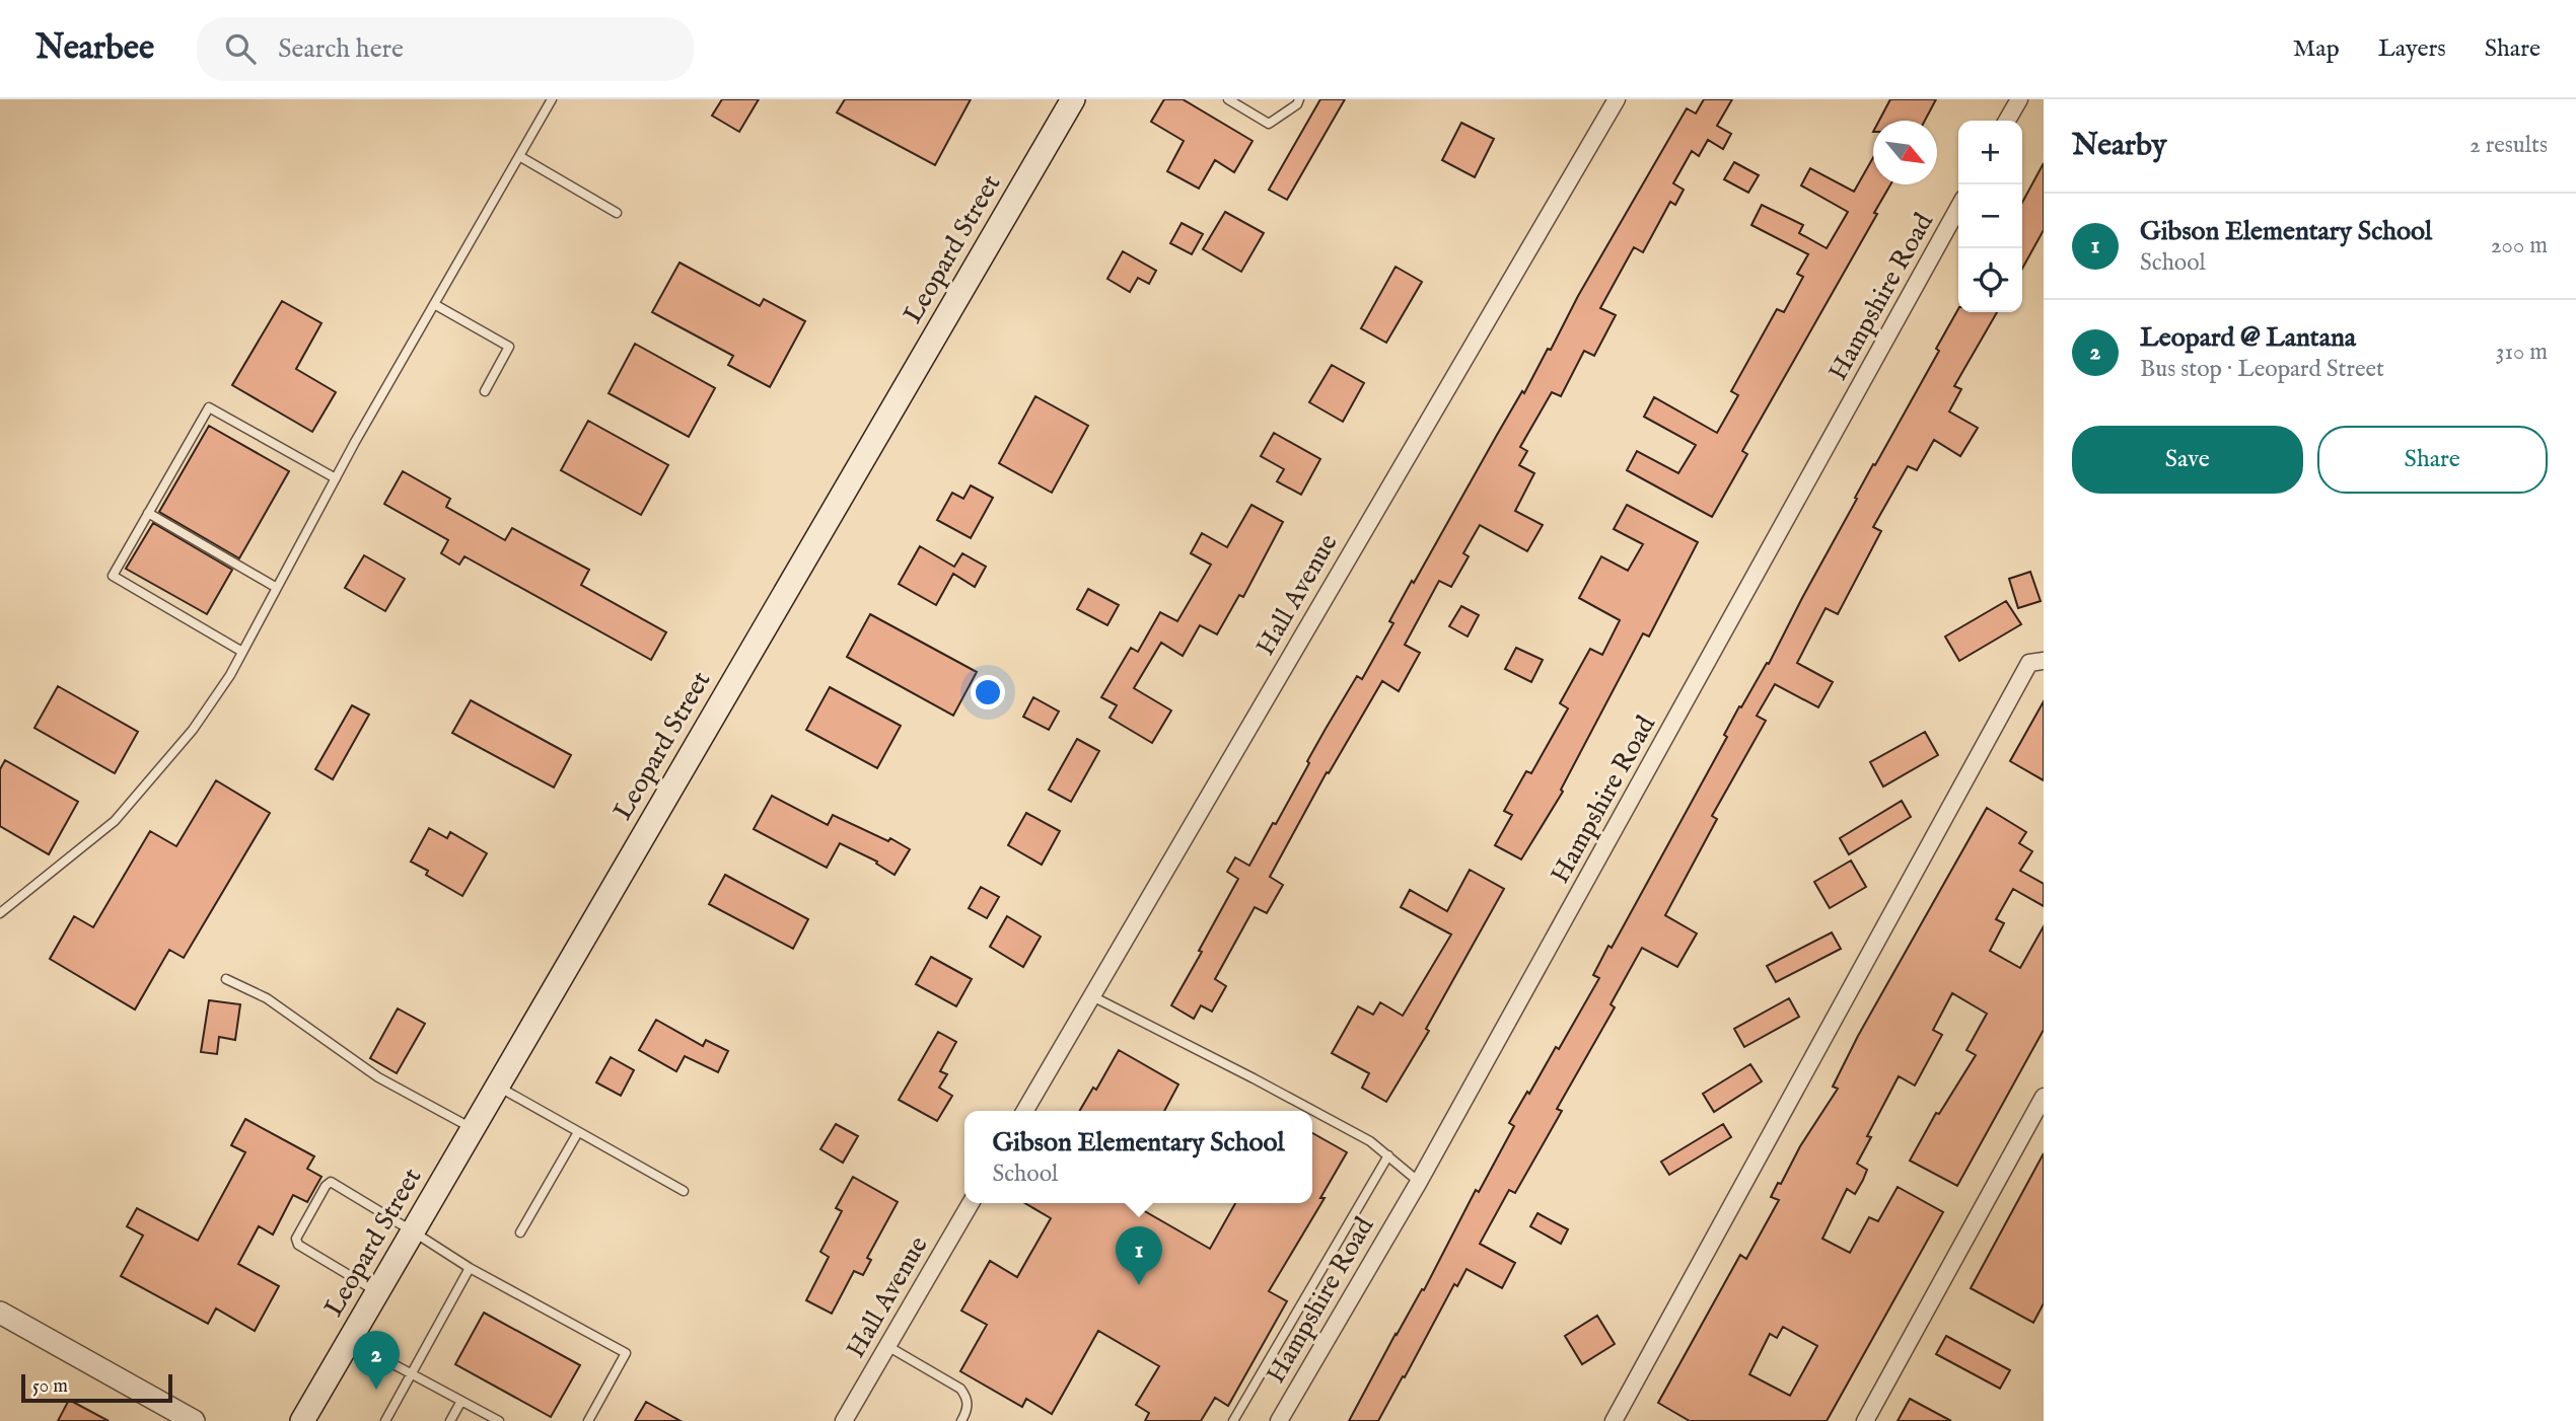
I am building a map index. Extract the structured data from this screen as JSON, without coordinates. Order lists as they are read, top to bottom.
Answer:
{
  "streets": {
    "main road": ["Leopard Street"],
    "street": ["Hampshire Road", "Hall Avenue"]
  },
  "scale_bar": "50 m",
  "north": "bottom right",
  "page": {
    "header": "Nearbee",
    "search": "Search here",
    "nav": ["Map", "Layers", "Share"],
    "heading": ["Nearby", "2 results"],
    "map_buttons": ["+", "−"],
    "list": [
      {
        "mark": "1",
        "name": "Gibson Elementary School",
        "note": "School",
        "value": "200 m"
      },
      {
        "mark": "2",
        "name": "Leopard @ Lantana",
        "note": "Bus stop · Leopard Street",
        "value": "310 m"
      }
    ],
    "buttons": ["Save", "Share"],
    "popup": ["Gibson Elementary School", "School"],
    "pins": ["1", "2"],
    "scale": "50 m"
  }
}
